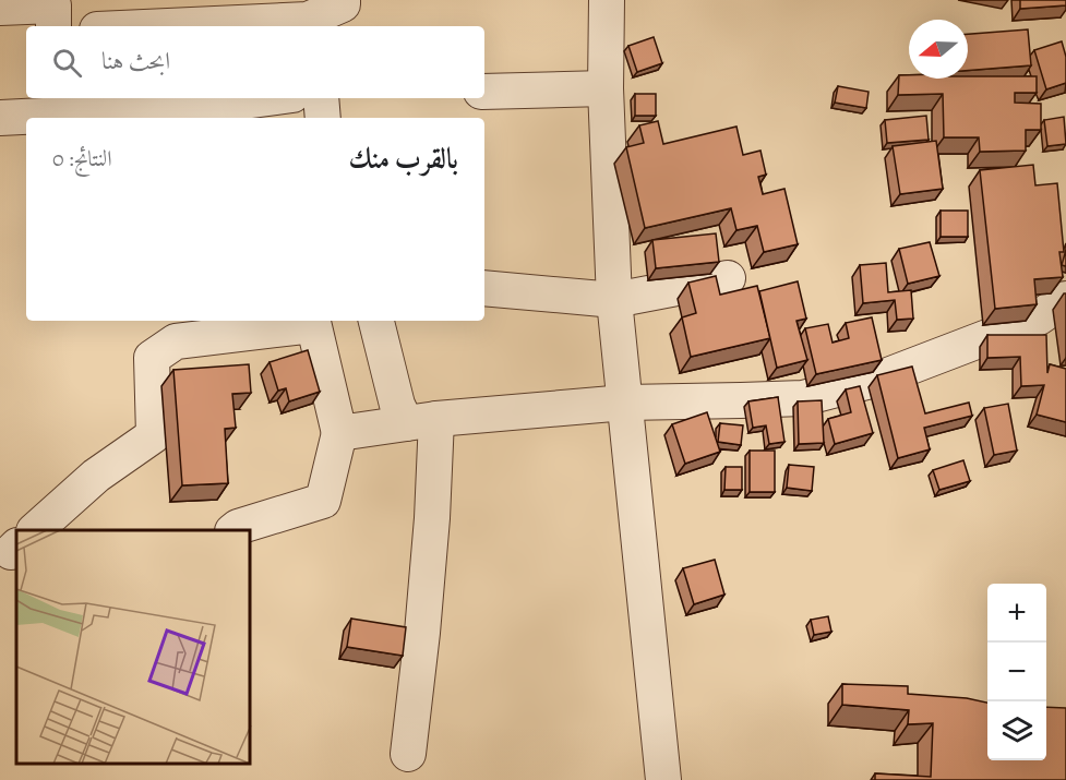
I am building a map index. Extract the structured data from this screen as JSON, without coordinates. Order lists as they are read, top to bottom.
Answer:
{
  "north": "left",
  "page": {
    "search": "ابحث هنا",
    "heading": ["بالقرب منك", "النتائج: 0"],
    "map_buttons": ["+", "−"]
  }
}
